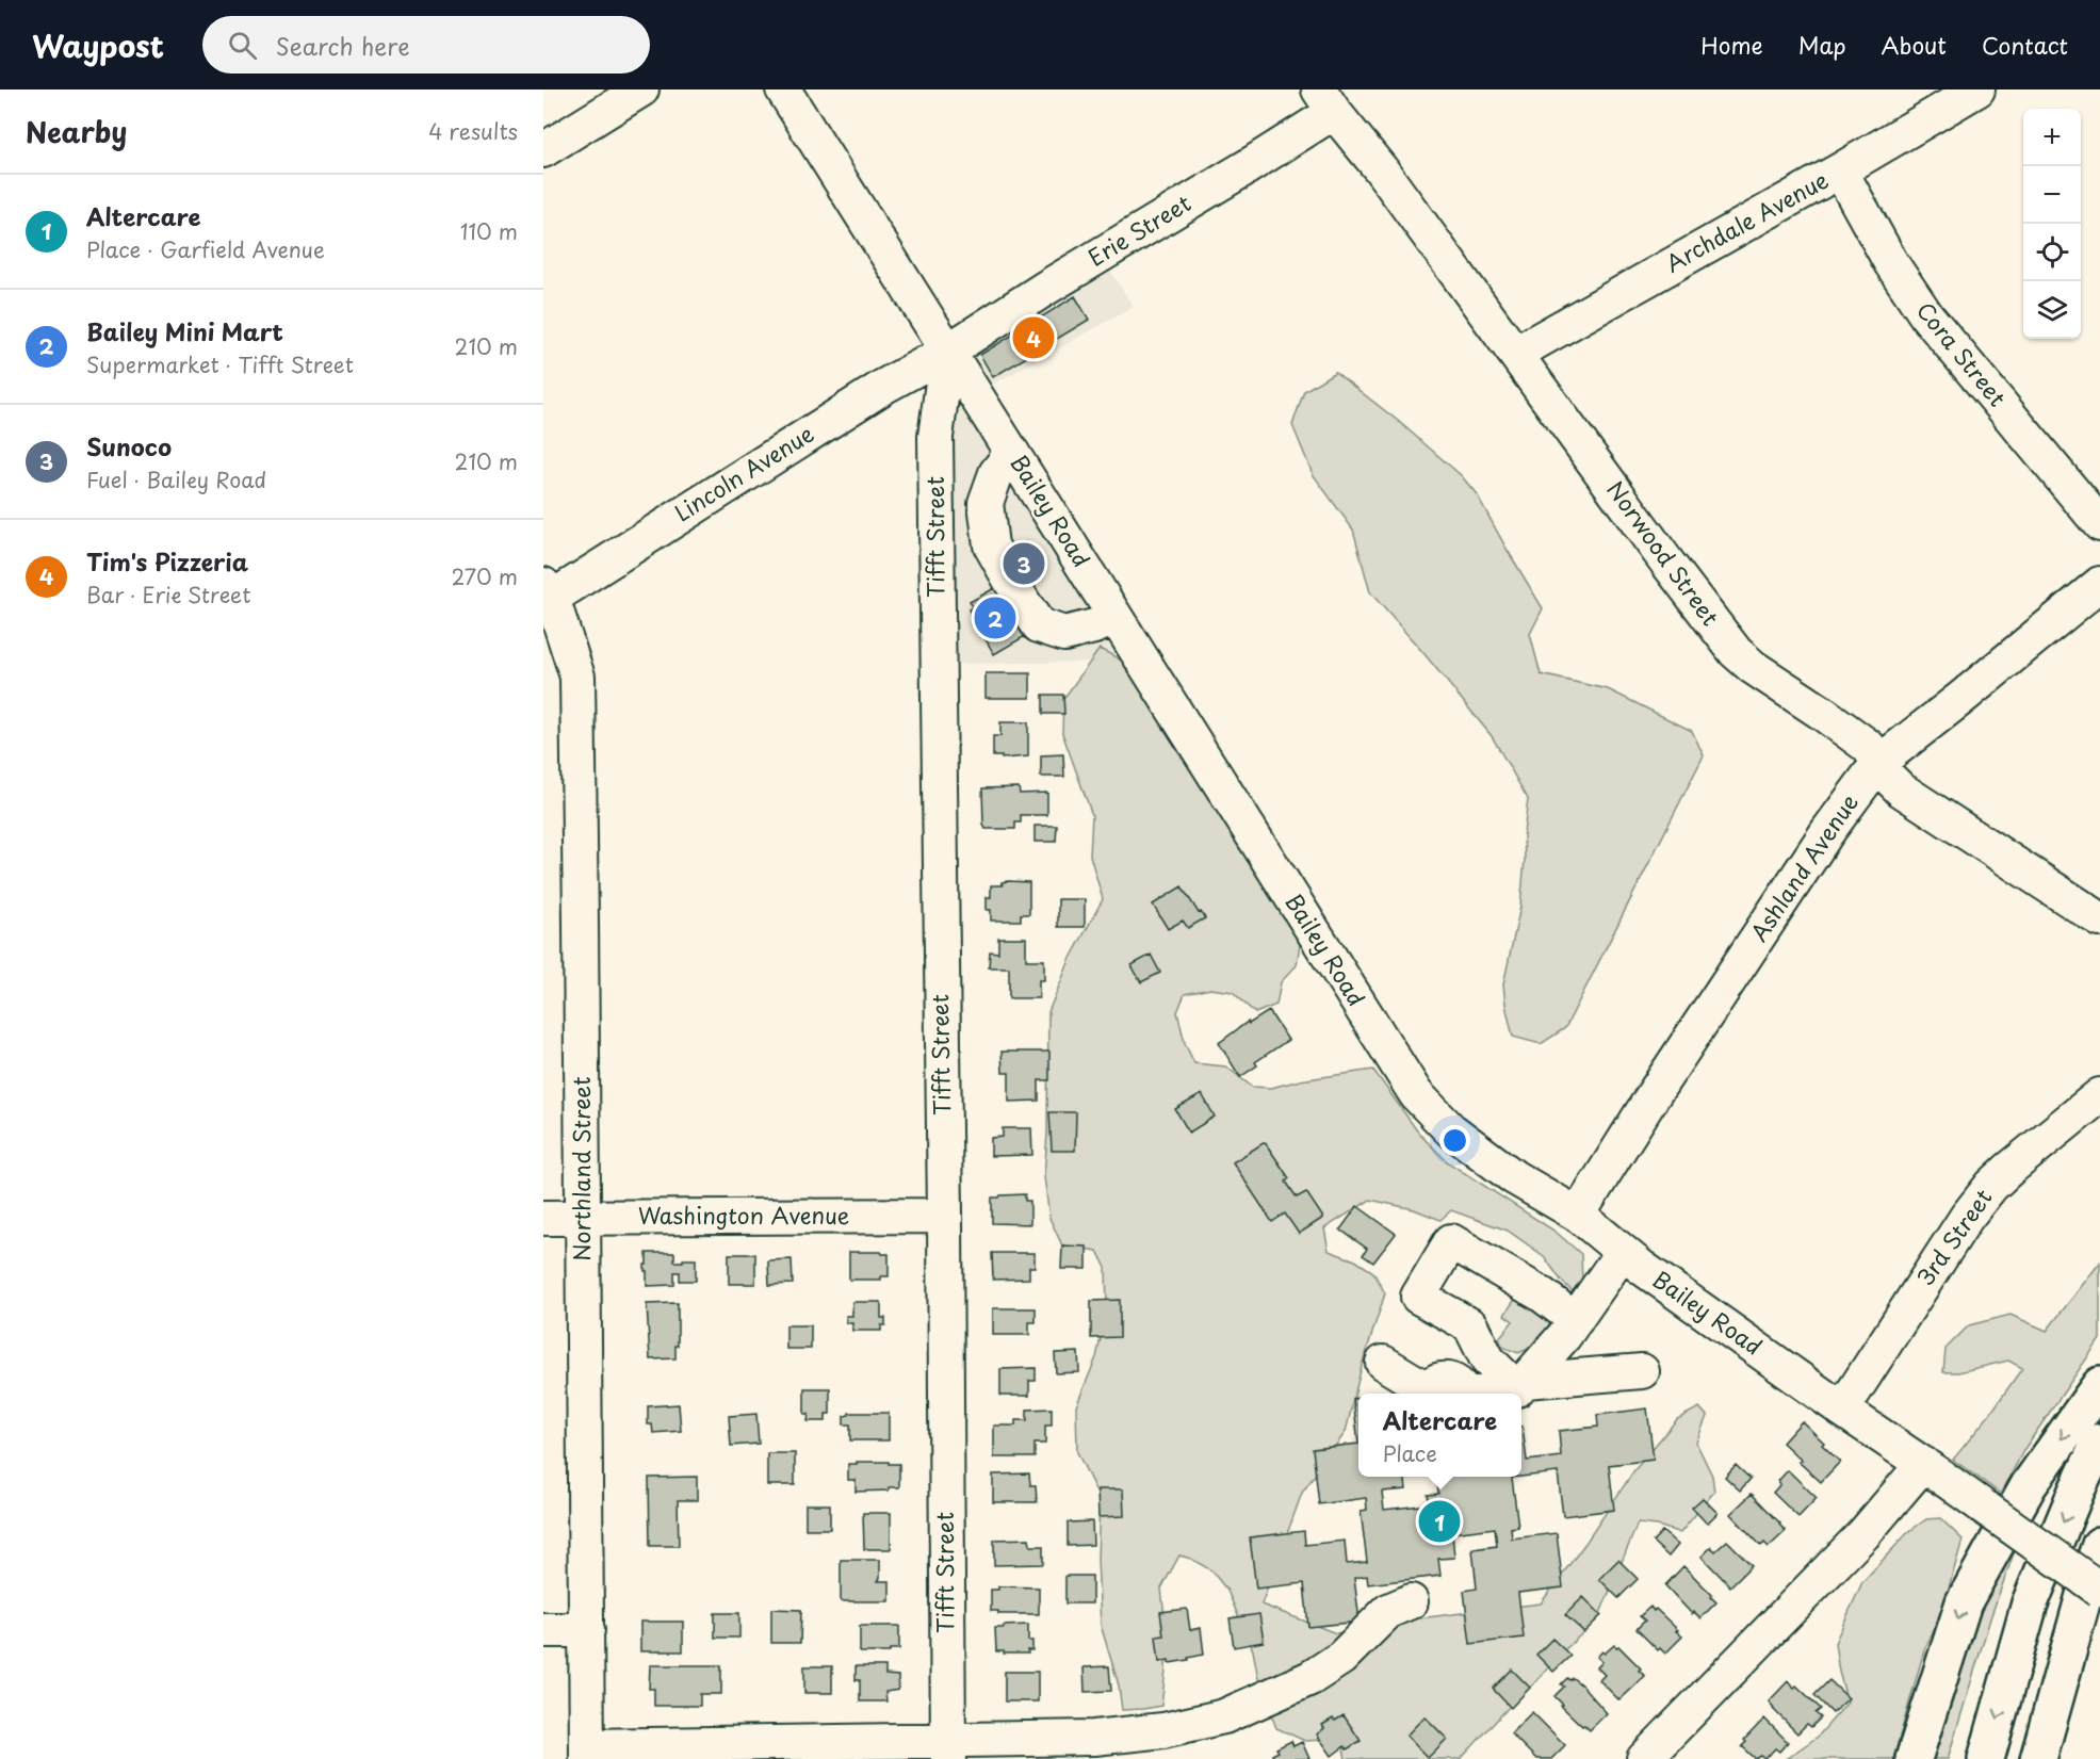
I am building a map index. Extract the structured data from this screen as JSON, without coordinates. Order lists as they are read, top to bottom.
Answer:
{
  "streets": {
    "street": [
      "Archdale Avenue",
      "Erie Street",
      "Cora Street",
      "Lincoln Avenue",
      "Bailey Road",
      "Tifft Street",
      "Norwood Street",
      "Ashland Avenue",
      "Northland Street",
      "Washington Avenue",
      "3rd Street"
    ]
  },
  "crossings": [
    ["Archdale Avenue", "Cora Street"],
    ["Archdale Avenue", "Norwood Street"],
    ["Erie Street", "Lincoln Avenue"],
    ["Erie Street", "Bailey Road"],
    ["Erie Street", "Tifft Street"],
    ["Erie Street", "Norwood Street"],
    ["Lincoln Avenue", "Bailey Road"],
    ["Lincoln Avenue", "Tifft Street"],
    ["Lincoln Avenue", "Northland Street"],
    ["Bailey Road", "Tifft Street"],
    ["Bailey Road", "Ashland Avenue"],
    ["Bailey Road", "3rd Street"],
    ["Tifft Street", "Washington Avenue"],
    ["Norwood Street", "Ashland Avenue"],
    ["Northland Street", "Washington Avenue"]
  ],
  "page": {
    "header": "Waypost",
    "search": "Search here",
    "nav": [
      "Home",
      "Map",
      "About",
      "Contact"
    ],
    "heading": ["Nearby", "4 results"],
    "map_buttons": ["+", "−"],
    "list": [
      {
        "mark": "1",
        "name": "Altercare",
        "note": "Place · Garfield Avenue",
        "value": "110 m"
      },
      {
        "mark": "2",
        "name": "Bailey Mini Mart",
        "note": "Supermarket · Tifft Street",
        "value": "210 m"
      },
      {
        "mark": "3",
        "name": "Sunoco",
        "note": "Fuel · Bailey Road",
        "value": "210 m"
      },
      {
        "mark": "4",
        "name": "Tim's Pizzeria",
        "note": "Bar · Erie Street",
        "value": "270 m"
      }
    ],
    "pins": [
      "4",
      "3",
      "2",
      "1"
    ],
    "popup": ["Altercare", "Place"]
  }
}
